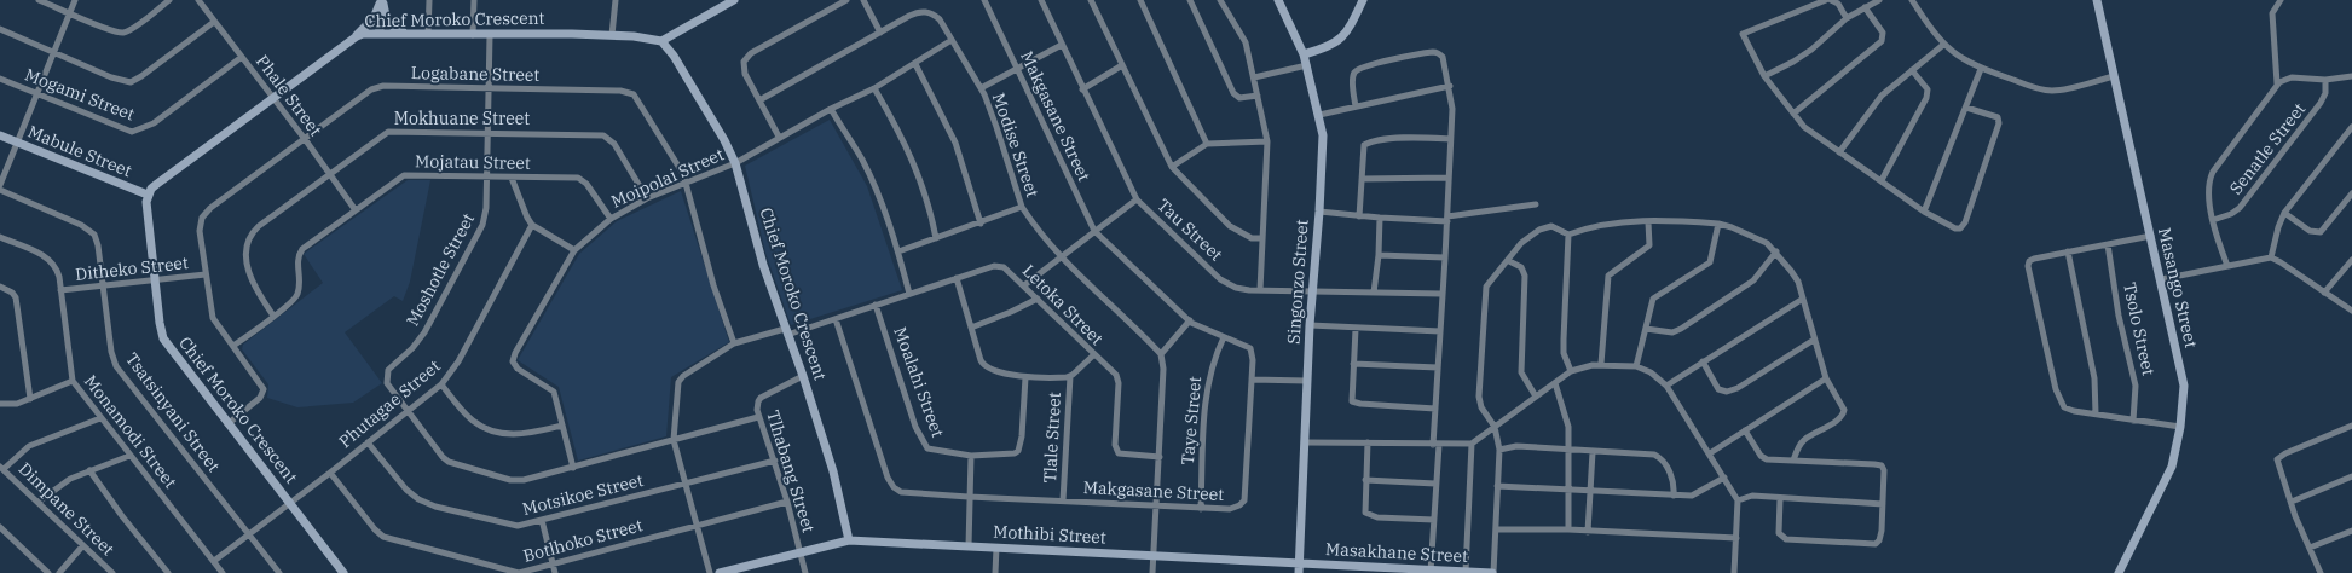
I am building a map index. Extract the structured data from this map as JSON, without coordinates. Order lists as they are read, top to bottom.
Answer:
{
  "streets": {
    "street": [
      "Chief Moroko Crescent",
      "Logabane Street",
      "Mogami Street",
      "Phale Street",
      "Makgasane Street",
      "Mokhuane Street",
      "Modise Street",
      "Senatle Street",
      "Mabule Street",
      "Mojatau Street",
      "Moipolai Street",
      "Tau Street",
      "Ditheko Street",
      "Moshotle Street",
      "Singonzo Street",
      "Masango Street",
      "Letoka Street",
      "Tsolo Street",
      "Moalahi Street",
      "Phutagae Street",
      "Tsatsinyani Street",
      "Taye Street",
      "Monamodi Street",
      "Tlale Street",
      "Tlhabang Street",
      "Motsikoe Street",
      "Dimpane Street",
      "Mothibi Street",
      "Botlhoko Street",
      "Masakhane Street"
    ]
  },
  "crossings": [
    ["Chief Moroko Crescent", "Logabane Street"],
    ["Chief Moroko Crescent", "Phale Street"],
    ["Chief Moroko Crescent", "Mabule Street"],
    ["Chief Moroko Crescent", "Moipolai Street"],
    ["Chief Moroko Crescent", "Ditheko Street"],
    ["Chief Moroko Crescent", "Moshotle Street"],
    ["Chief Moroko Crescent", "Letoka Street"],
    ["Chief Moroko Crescent", "Phutagae Street"],
    ["Chief Moroko Crescent", "Tlhabang Street"],
    ["Chief Moroko Crescent", "Mothibi Street"],
    ["Logabane Street", "Phale Street"],
    ["Logabane Street", "Mojatau Street"],
    ["Logabane Street", "Moipolai Street"],
    ["Logabane Street", "Ditheko Street"],
    ["Logabane Street", "Moshotle Street"],
    ["Logabane Street", "Letoka Street"],
    ["Mogami Street", "Phale Street"],
    ["Phale Street", "Mokhuane Street"],
    ["Phale Street", "Mojatau Street"],
    ["Makgasane Street", "Letoka Street"],
    ["Makgasane Street", "Taye Street"],
    ["Makgasane Street", "Tlale Street"],
    ["Mokhuane Street", "Mojatau Street"],
    ["Mokhuane Street", "Moipolai Street"],
    ["Mokhuane Street", "Moshotle Street"],
    ["Modise Street", "Moipolai Street"],
    ["Mojatau Street", "Moipolai Street"],
    ["Mojatau Street", "Moshotle Street"],
    ["Tau Street", "Singonzo Street"],
    ["Ditheko Street", "Tsatsinyani Street"],
    ["Ditheko Street", "Monamodi Street"],
    ["Moshotle Street", "Phutagae Street"],
    ["Singonzo Street", "Mothibi Street"],
    ["Singonzo Street", "Masakhane Street"],
    ["Letoka Street", "Moalahi Street"],
    ["Letoka Street", "Tlale Street"],
    ["Moalahi Street", "Tlale Street"],
    ["Phutagae Street", "Tsatsinyani Street"],
    ["Phutagae Street", "Monamodi Street"],
    ["Phutagae Street", "Motsikoe Street"],
    ["Phutagae Street", "Botlhoko Street"],
    ["Tlhabang Street", "Motsikoe Street"],
    ["Tlhabang Street", "Mothibi Street"],
    ["Tlhabang Street", "Botlhoko Street"],
    ["Mothibi Street", "Masakhane Street"]
  ]
}
